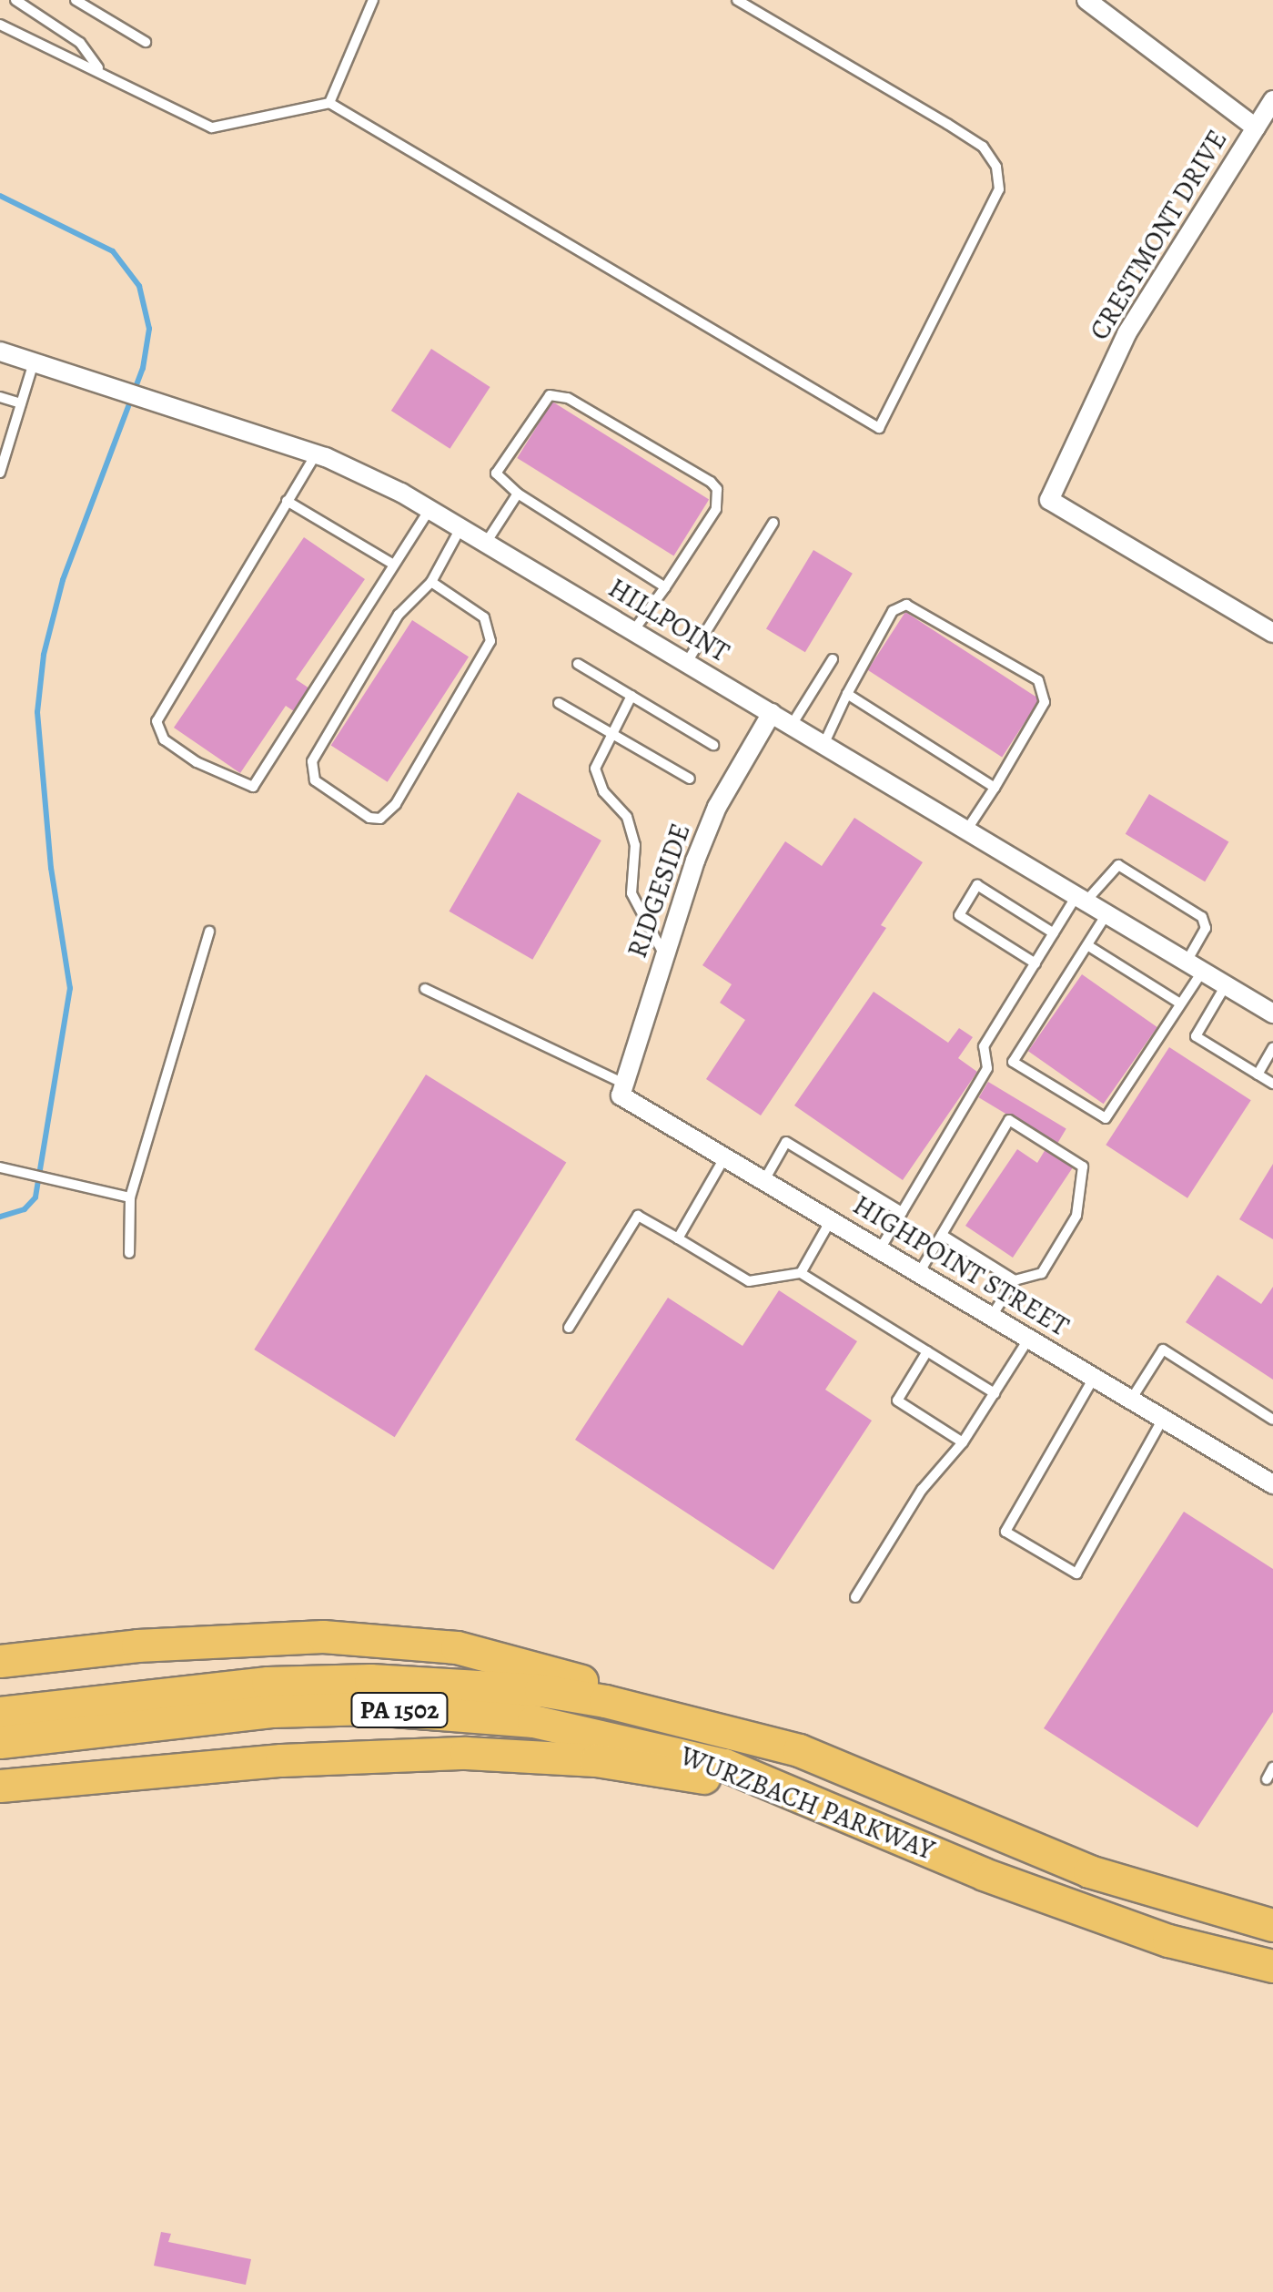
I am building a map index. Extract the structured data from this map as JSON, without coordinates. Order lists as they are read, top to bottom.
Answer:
{
  "streets": {
    "highway": ["PA 1502", "WURZBACH PARKWAY"],
    "street": [
      "CRESTMONT DRIVE",
      "HILLPOINT",
      "RIDGESIDE",
      "HIGHPOINT STREET"
    ]
  },
  "crossings": [
    ["HILLPOINT", "RIDGESIDE"],
    ["RIDGESIDE", "HIGHPOINT STREET"]
  ]
}
